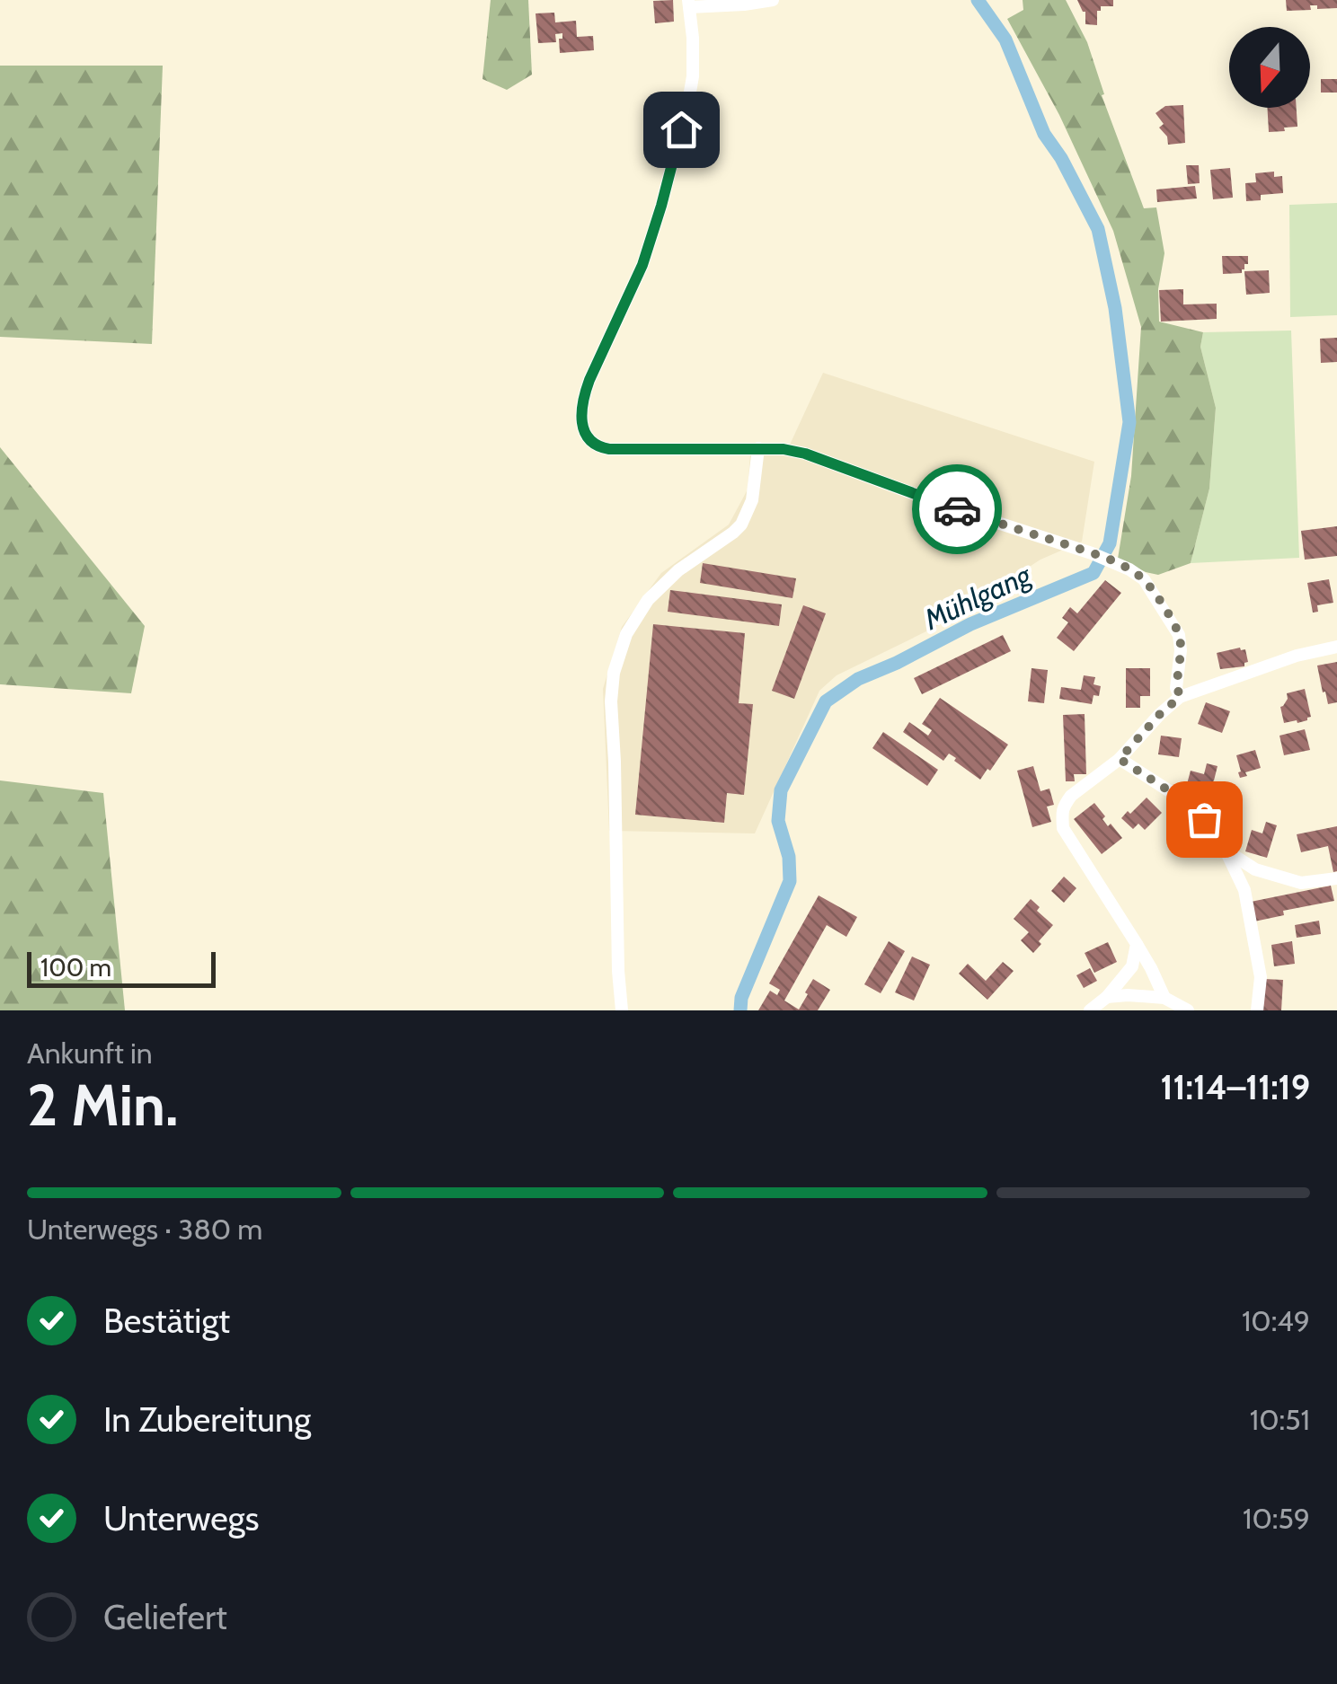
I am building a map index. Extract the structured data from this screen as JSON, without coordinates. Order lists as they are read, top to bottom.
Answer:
{
  "water": ["Mühlgang"],
  "scale_bar": "100 m",
  "north": "bottom",
  "page": {
    "scale": "100 m",
    "heading": ["2 Min.", "Ankunft in", "11:14–11:19"],
    "bar": "Unterwegs · 380 m",
    "list": [
      ["Bestätigt", "10:49"],
      ["In Zubereitung", "10:51"],
      ["Unterwegs", "10:59"],
      "Geliefert"
    ]
  }
}
